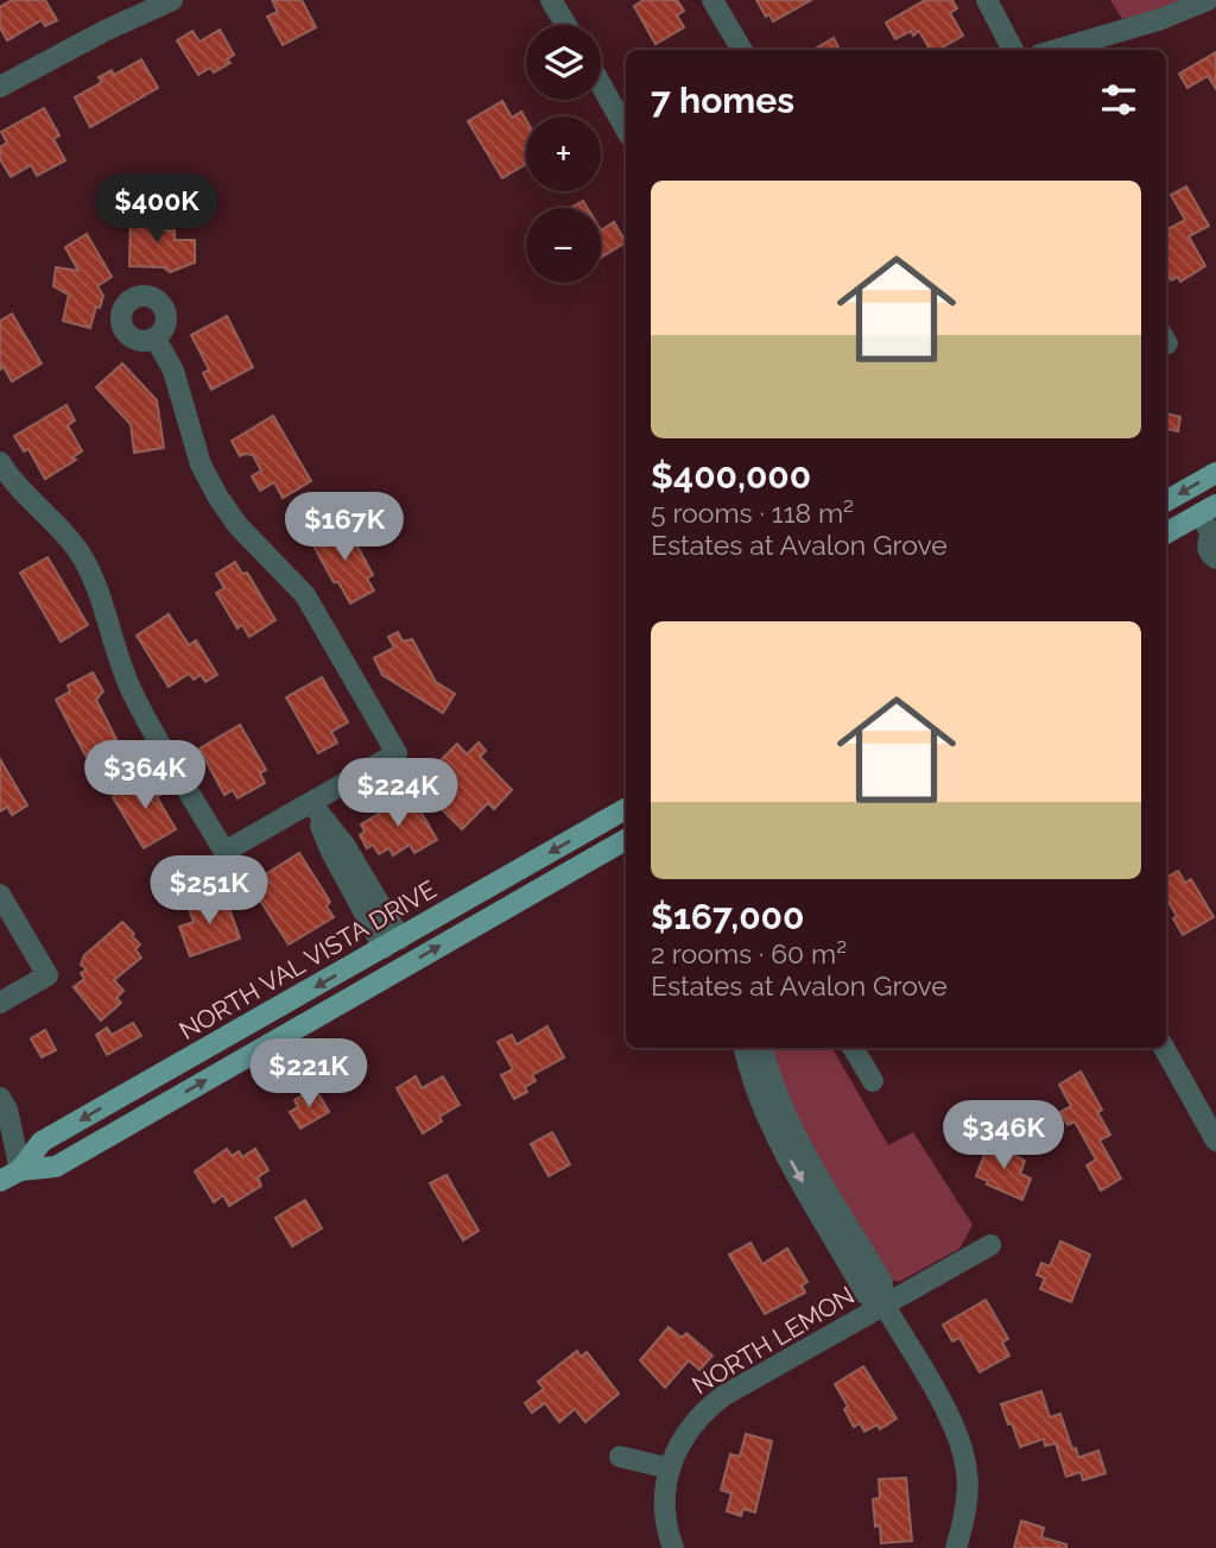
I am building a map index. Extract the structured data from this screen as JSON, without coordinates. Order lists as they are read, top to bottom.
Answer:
{
  "streets": {
    "main road": ["NORTH VAL VISTA DRIVE"],
    "street": ["NORTH LEMON"]
  },
  "page": {
    "map_buttons": ["+", "−"],
    "heading": "7 homes",
    "list": [
      {
        "name": "$400,000",
        "note": "5 rooms · 118 m² · Estates at Avalon Grove"
      },
      {
        "name": "$167,000",
        "note": "2 rooms · 60 m² · Estates at Avalon Grove"
      }
    ],
    "price": [
      "$400K",
      "$167K",
      "$364K",
      "$224K",
      "$251K",
      "$221K",
      "$346K"
    ]
  }
}
